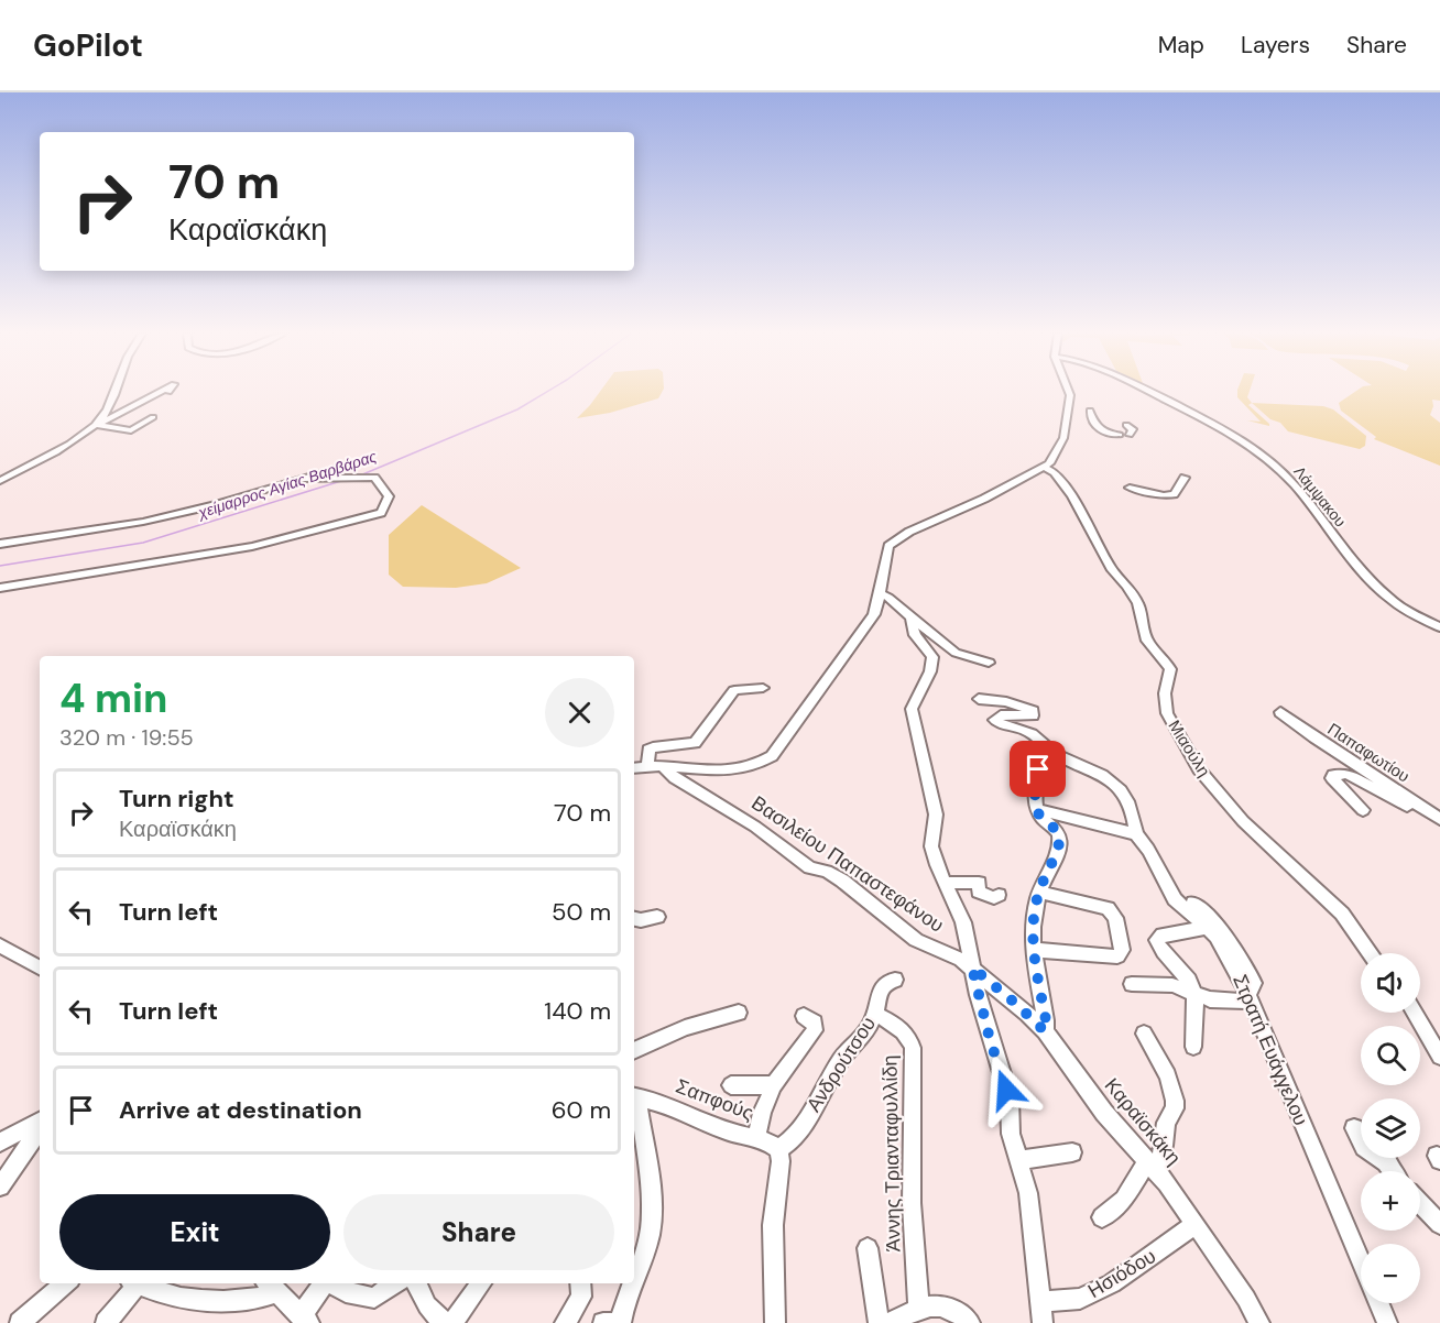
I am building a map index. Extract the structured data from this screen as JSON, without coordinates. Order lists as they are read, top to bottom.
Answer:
{
  "streets": {
    "street": [
      "Λάμψακου",
      "Μιαούλη",
      "Παπαφωτίου",
      "Βασιλείου Παπαστεφάνου",
      "Στρατή Ευάγγελου",
      "Ανδρούτσου",
      "Σαπφούς",
      "Καραϊσκάκη",
      "Άννης Τριανταφυλλίδη",
      "Ησιόδου"
    ]
  },
  "crossings": [
    ["Βασιλείου Παπαστεφάνου", "Καραϊσκάκη"],
    ["Ανδρούτσου", "Άννης Τριανταφυλλίδη"],
    ["Καραϊσκάκη", "Ησιόδου"]
  ],
  "water": ["χείμαρρος Αγίας Βαρβάρας"],
  "page": {
    "header": "GoPilot",
    "nav": ["Map", "Layers", "Share"],
    "turn": ["70 m", "Καραϊσκάκη"],
    "heading": ["4 min", "320 m · 19:55"],
    "list": [
      {
        "name": "Turn right",
        "note": "Καραϊσκάκη",
        "value": "70 m"
      },
      {
        "name": "Turn left",
        "value": "50 m"
      },
      {
        "name": "Turn left",
        "value": "140 m"
      },
      {
        "name": "Arrive at destination",
        "value": "60 m"
      }
    ],
    "map_buttons": ["+", "−"],
    "buttons": ["Exit", "Share"]
  }
}
